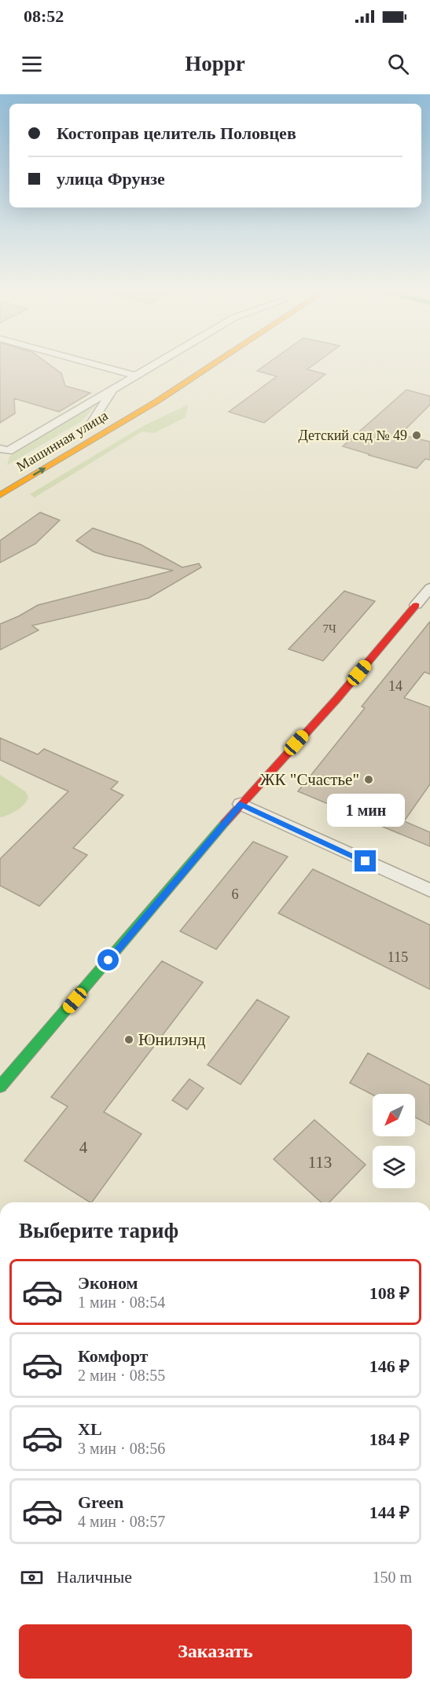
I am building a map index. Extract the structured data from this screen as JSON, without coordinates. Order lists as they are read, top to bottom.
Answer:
{
  "streets": {
    "main road": ["Машинная улица"]
  },
  "one_way": ["Машинная улица"],
  "places": ["Детский сад № 49", "ЖК \"Счастье\"", "Юнилэнд"],
  "house_numbers": [
    "7Ч",
    "14",
    "6",
    "115",
    "4",
    "113"
  ],
  "north": "bottom left",
  "page": {
    "status": "08:52",
    "header": "Hoppr",
    "banner": ["Костоправ целитель Половцев", "улица Фрунзе"],
    "bubble": "1 мин",
    "heading": "Выберите тариф",
    "list": [
      {
        "name": "Эконом",
        "note": "1 мин · 08:54",
        "value": "108 ₽"
      },
      {
        "name": "Комфорт",
        "note": "2 мин · 08:55",
        "value": "146 ₽"
      },
      {
        "name": "XL",
        "note": "3 мин · 08:56",
        "value": "184 ₽"
      },
      {
        "name": "Green",
        "note": "4 мин · 08:57",
        "value": "144 ₽"
      }
    ],
    "pay": ["Наличные", "150 m"],
    "buttons": "Заказать"
  }
}
